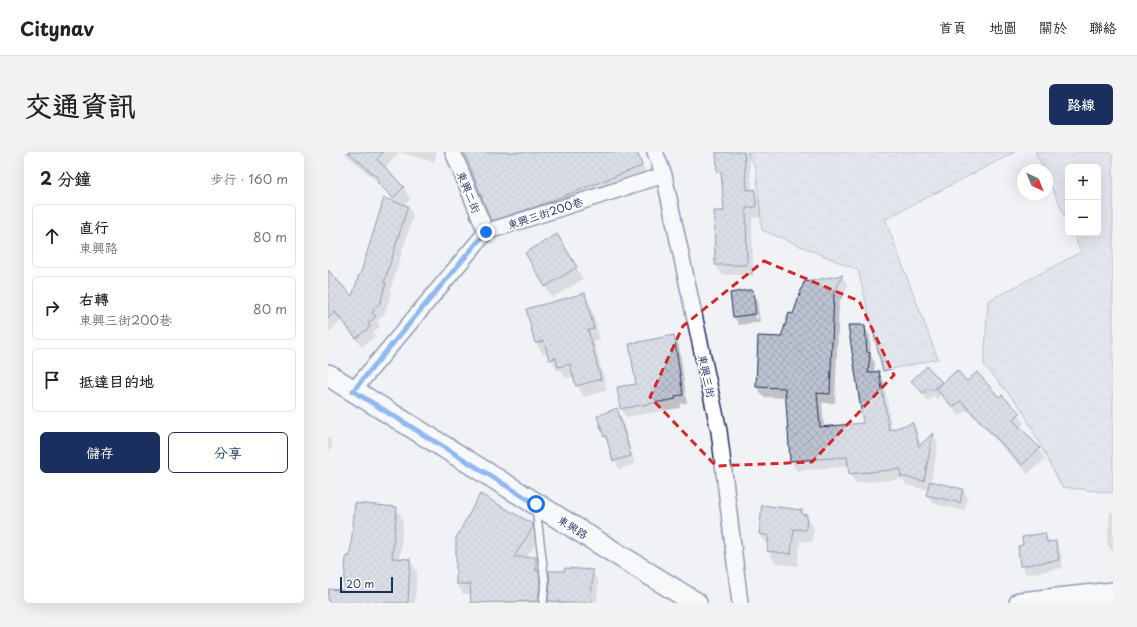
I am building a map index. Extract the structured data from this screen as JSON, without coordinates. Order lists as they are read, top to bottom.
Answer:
{
  "streets": {
    "street": [
      "東興二街",
      "東興三街200巷",
      "東興三街",
      "東興路"
    ]
  },
  "crossings": [
    ["東興二街", "東興三街200巷"],
    ["東興三街200巷", "東興三街"]
  ],
  "scale_bar": "20 m",
  "north": "bottom right",
  "page": {
    "header": "Citynav",
    "nav": [
      "首頁",
      "地圖",
      "關於",
      "聯絡"
    ],
    "title": "交通資訊",
    "buttons": [
      "路線",
      ["儲存", "分享"]
    ],
    "heading": ["2 分鐘", "步行 · 160 m"],
    "map_buttons": ["+", "−"],
    "list": [
      ["直行", "東興路", "80 m"],
      ["右轉", "東興三街200巷", "80 m"],
      "抵達目的地"
    ],
    "scale": "20 m"
  }
}
